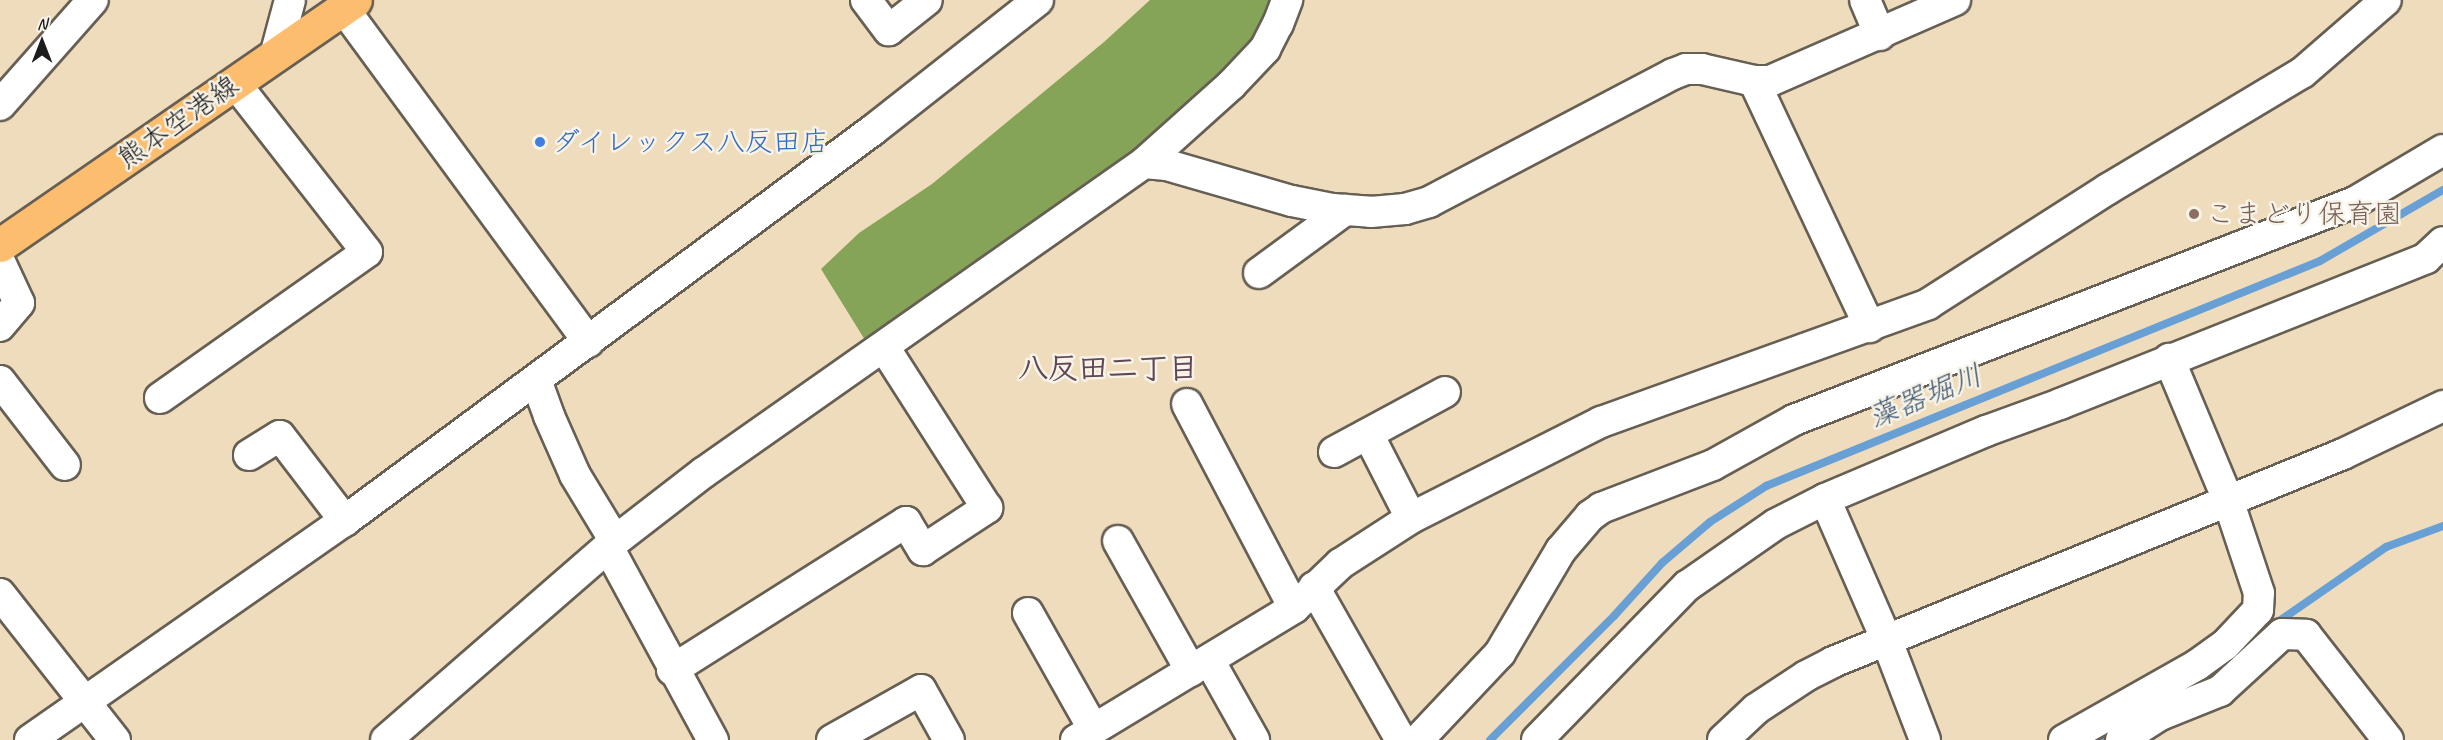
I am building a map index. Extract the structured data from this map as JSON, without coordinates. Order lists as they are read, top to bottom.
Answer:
{
  "streets": {
    "main road": ["熊本空港線"]
  },
  "districts": ["八反田二丁目"],
  "water": ["藻器堀川"],
  "places": ["ダイレックス八反田店", "こまどり保育園"],
  "north": "top"
}
